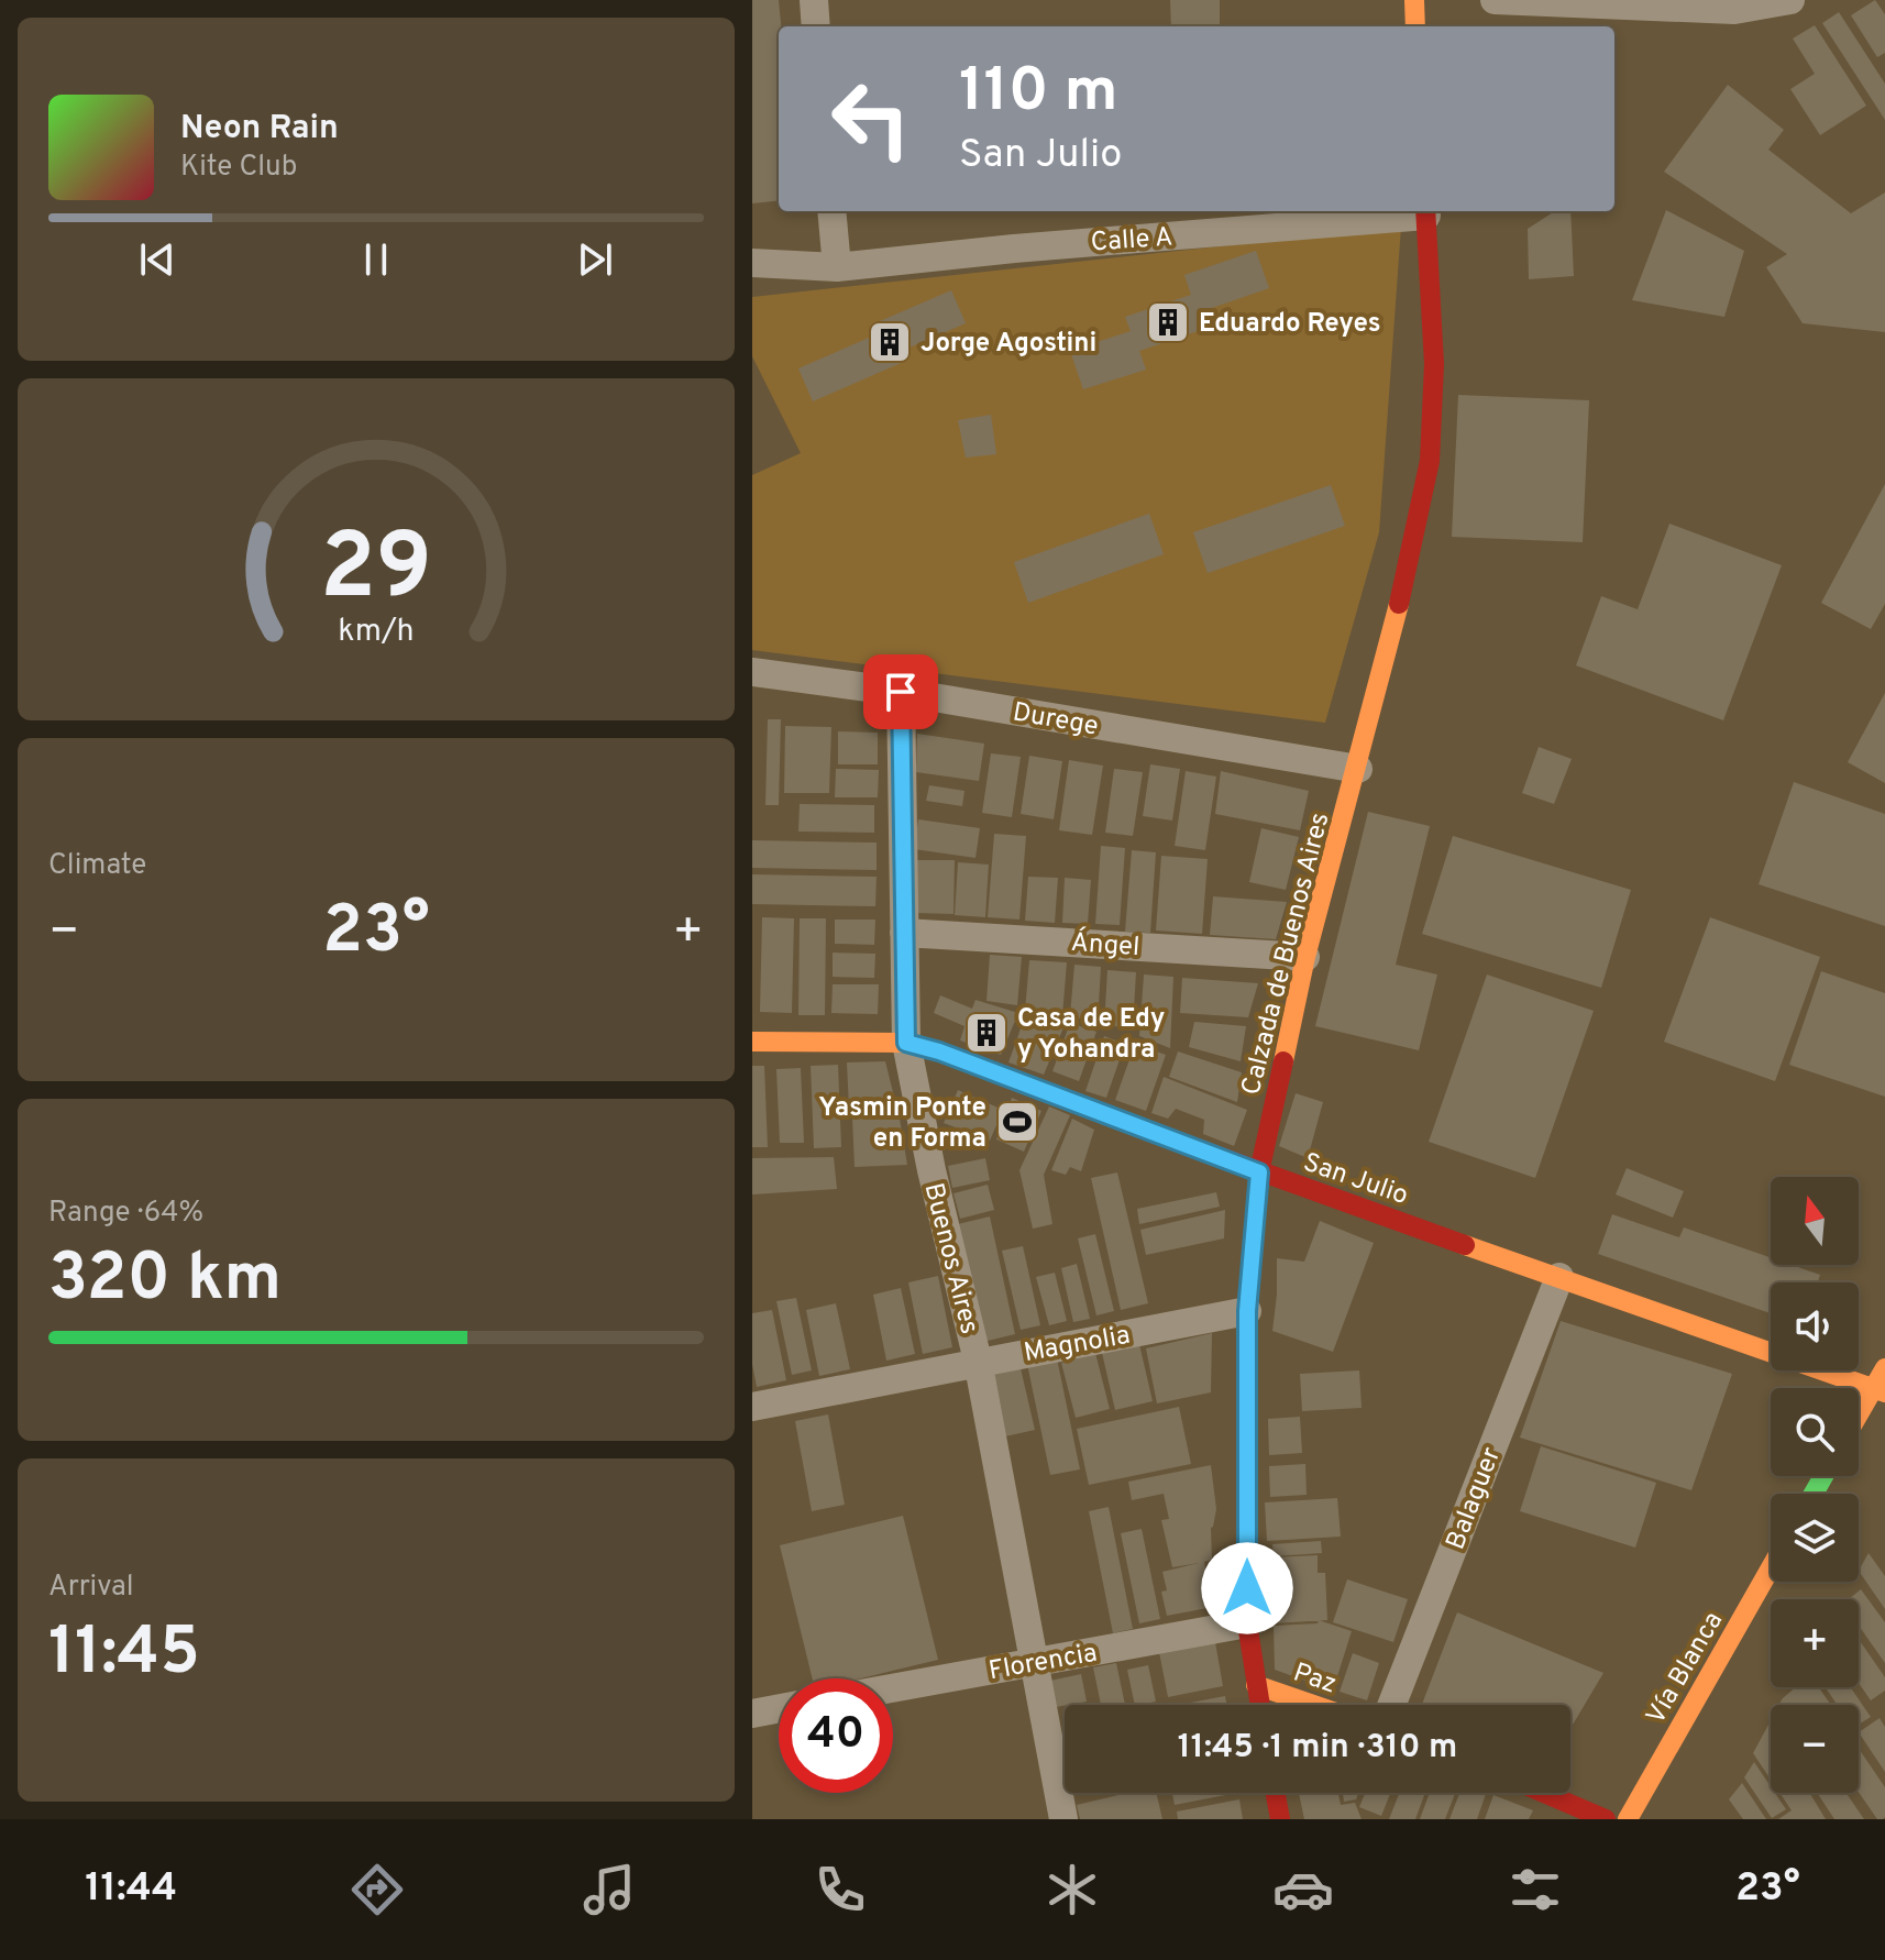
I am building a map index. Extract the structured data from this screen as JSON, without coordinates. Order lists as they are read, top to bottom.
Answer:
{
  "streets": {
    "street": [
      "Calle A",
      "Durege",
      "Ángel",
      "Calzada de Buenos Aires",
      "San Julio",
      "Buenos Aires",
      "Magnolia",
      "Balaguer",
      "Florencia",
      "Vía Blanca",
      "Paz"
    ]
  },
  "crossings": [
    ["Calle A", "Calzada de Buenos Aires"],
    ["Durege", "Calzada de Buenos Aires"],
    ["Durege", "Buenos Aires"],
    ["Ángel", "Calzada de Buenos Aires"],
    ["Ángel", "Buenos Aires"],
    ["Calzada de Buenos Aires", "San Julio"],
    ["Calzada de Buenos Aires", "Magnolia"],
    ["Calzada de Buenos Aires", "Florencia"],
    ["Calzada de Buenos Aires", "Paz"],
    ["San Julio", "Buenos Aires"],
    ["San Julio", "Balaguer"],
    ["Buenos Aires", "Magnolia"],
    ["Buenos Aires", "Florencia"]
  ],
  "places": {
    "building": ["Eduardo Reyes", "Jorge Agostini", "Casa de Edy y Yohandra"],
    "sports": ["Yasmin Ponte en Forma"]
  },
  "north": "top",
  "page": {
    "turn": ["110 m", "San Julio"],
    "song": ["Neon Rain", "Kite Club"],
    "tile": [
      "Climate",
      ["Range · 64%", "320 km"],
      ["Arrival", "11:45"]
    ],
    "heat": ["−", "23°", "+"],
    "map_buttons": ["+", "−"],
    "limit": "40",
    "trip": "11:45 · 1 min · 310 m",
    "tabs": ["11:44", "23°"],
    "gauge": ["29", "km/h"]
  }
}
